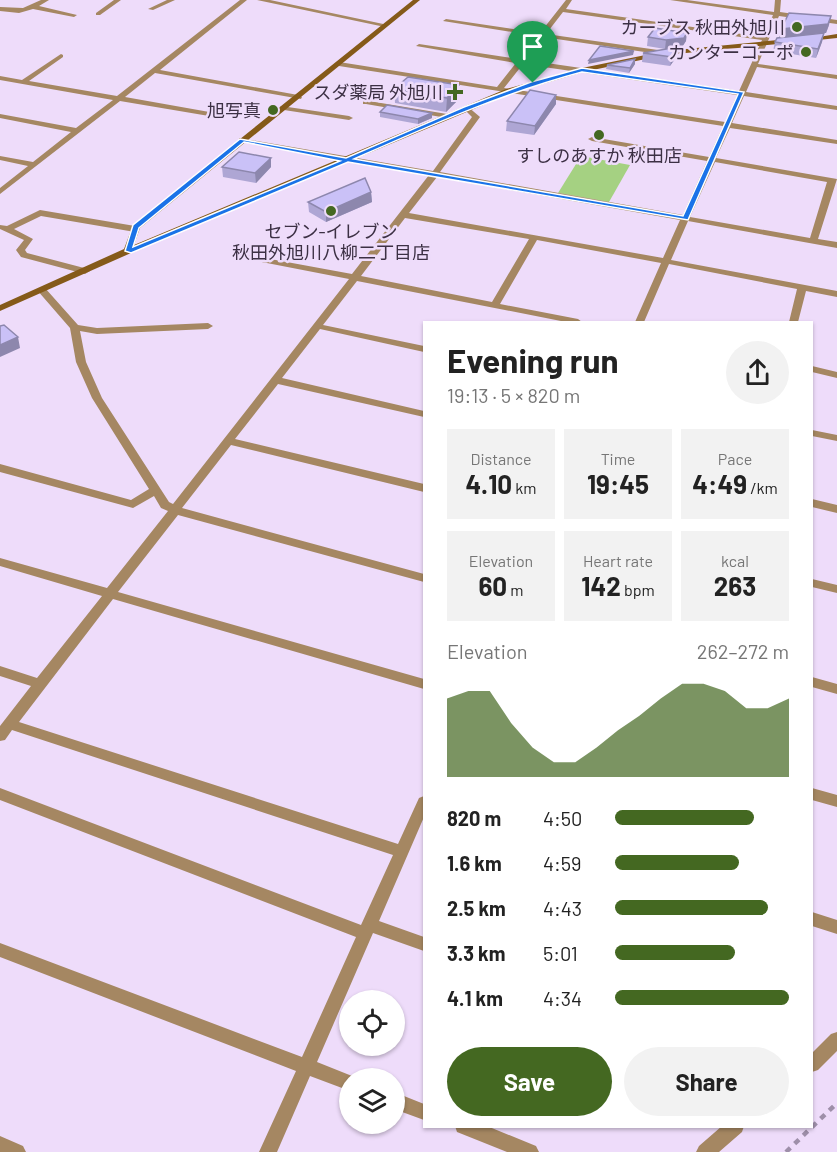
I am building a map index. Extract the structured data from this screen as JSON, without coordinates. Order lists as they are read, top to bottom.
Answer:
{
  "places": {
    "other": [
      "カーブス 秋田外旭川",
      "カンターコーポ",
      "旭写真",
      "すしのあすか 秋田店",
      "セブン-イレブン 秋田外旭川八柳二丁目店"
    ],
    "health": ["スダ薬局 外旭川"]
  },
  "page": {
    "heading": ["Evening run", "19:13 · 5 × 820 m"],
    "stats": [
      ["Distance", "4.10 km"],
      ["Time", "19:45"],
      ["Pace", "4:49 /km"],
      ["Elevation", "60 m"],
      ["Heart rate", "142 bpm"],
      ["kcal", "263"]
    ],
    "chart": ["Elevation", "262–272 m"],
    "list": [
      {
        "name": "820 m",
        "note": "4:50"
      },
      {
        "name": "1.6 km",
        "note": "4:59"
      },
      {
        "name": "2.5 km",
        "note": "4:43"
      },
      {
        "name": "3.3 km",
        "note": "5:01"
      },
      {
        "name": "4.1 km",
        "note": "4:34"
      }
    ],
    "buttons": ["Save", "Share"]
  }
}
